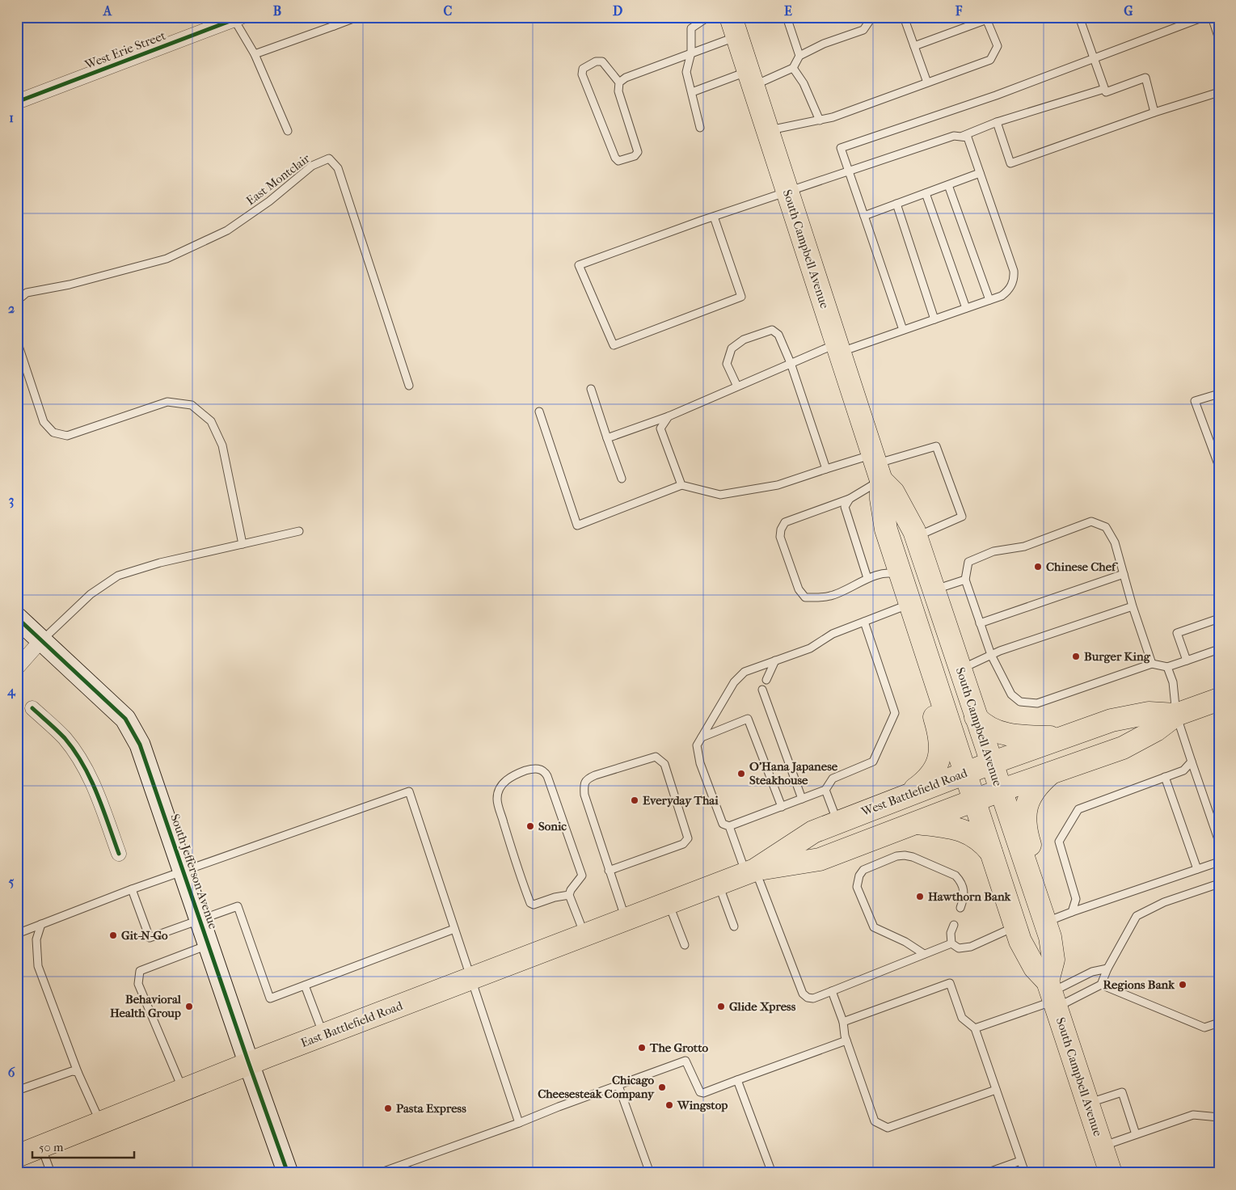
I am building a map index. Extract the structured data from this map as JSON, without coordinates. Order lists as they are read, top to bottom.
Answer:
{
  "streets": {
    "main road": ["South Campbell Avenue", "West Battlefield Road", "East Battlefield Road"],
    "street": ["West Erie Street", "South Jefferson Avenue"],
    "lane": ["East Montclair"]
  },
  "crossings": [
    ["South Campbell Avenue", "West Battlefield Road"],
    ["West Battlefield Road", "East Battlefield Road"],
    ["South Jefferson Avenue", "East Battlefield Road"]
  ],
  "places": [
    "Chinese Chef",
    "Burger King",
    "O'Hana Japanese Steakhouse",
    "Everyday Thai",
    "Sonic",
    "Hawthorn Bank",
    "Git-N-Go",
    "Regions Bank",
    "Behavioral Health Group",
    "Glide Xpress",
    "The Grotto",
    "Chicago Cheesesteak Company",
    "Wingstop",
    "Pasta Express"
  ],
  "scale_bar": "50 m",
  "grid": {
    "columns": [
      "A",
      "B",
      "C",
      "D",
      "E",
      "F",
      "G"
    ],
    "rows": [
      "1",
      "2",
      "3",
      "4",
      "5",
      "6"
    ]
  }
}
